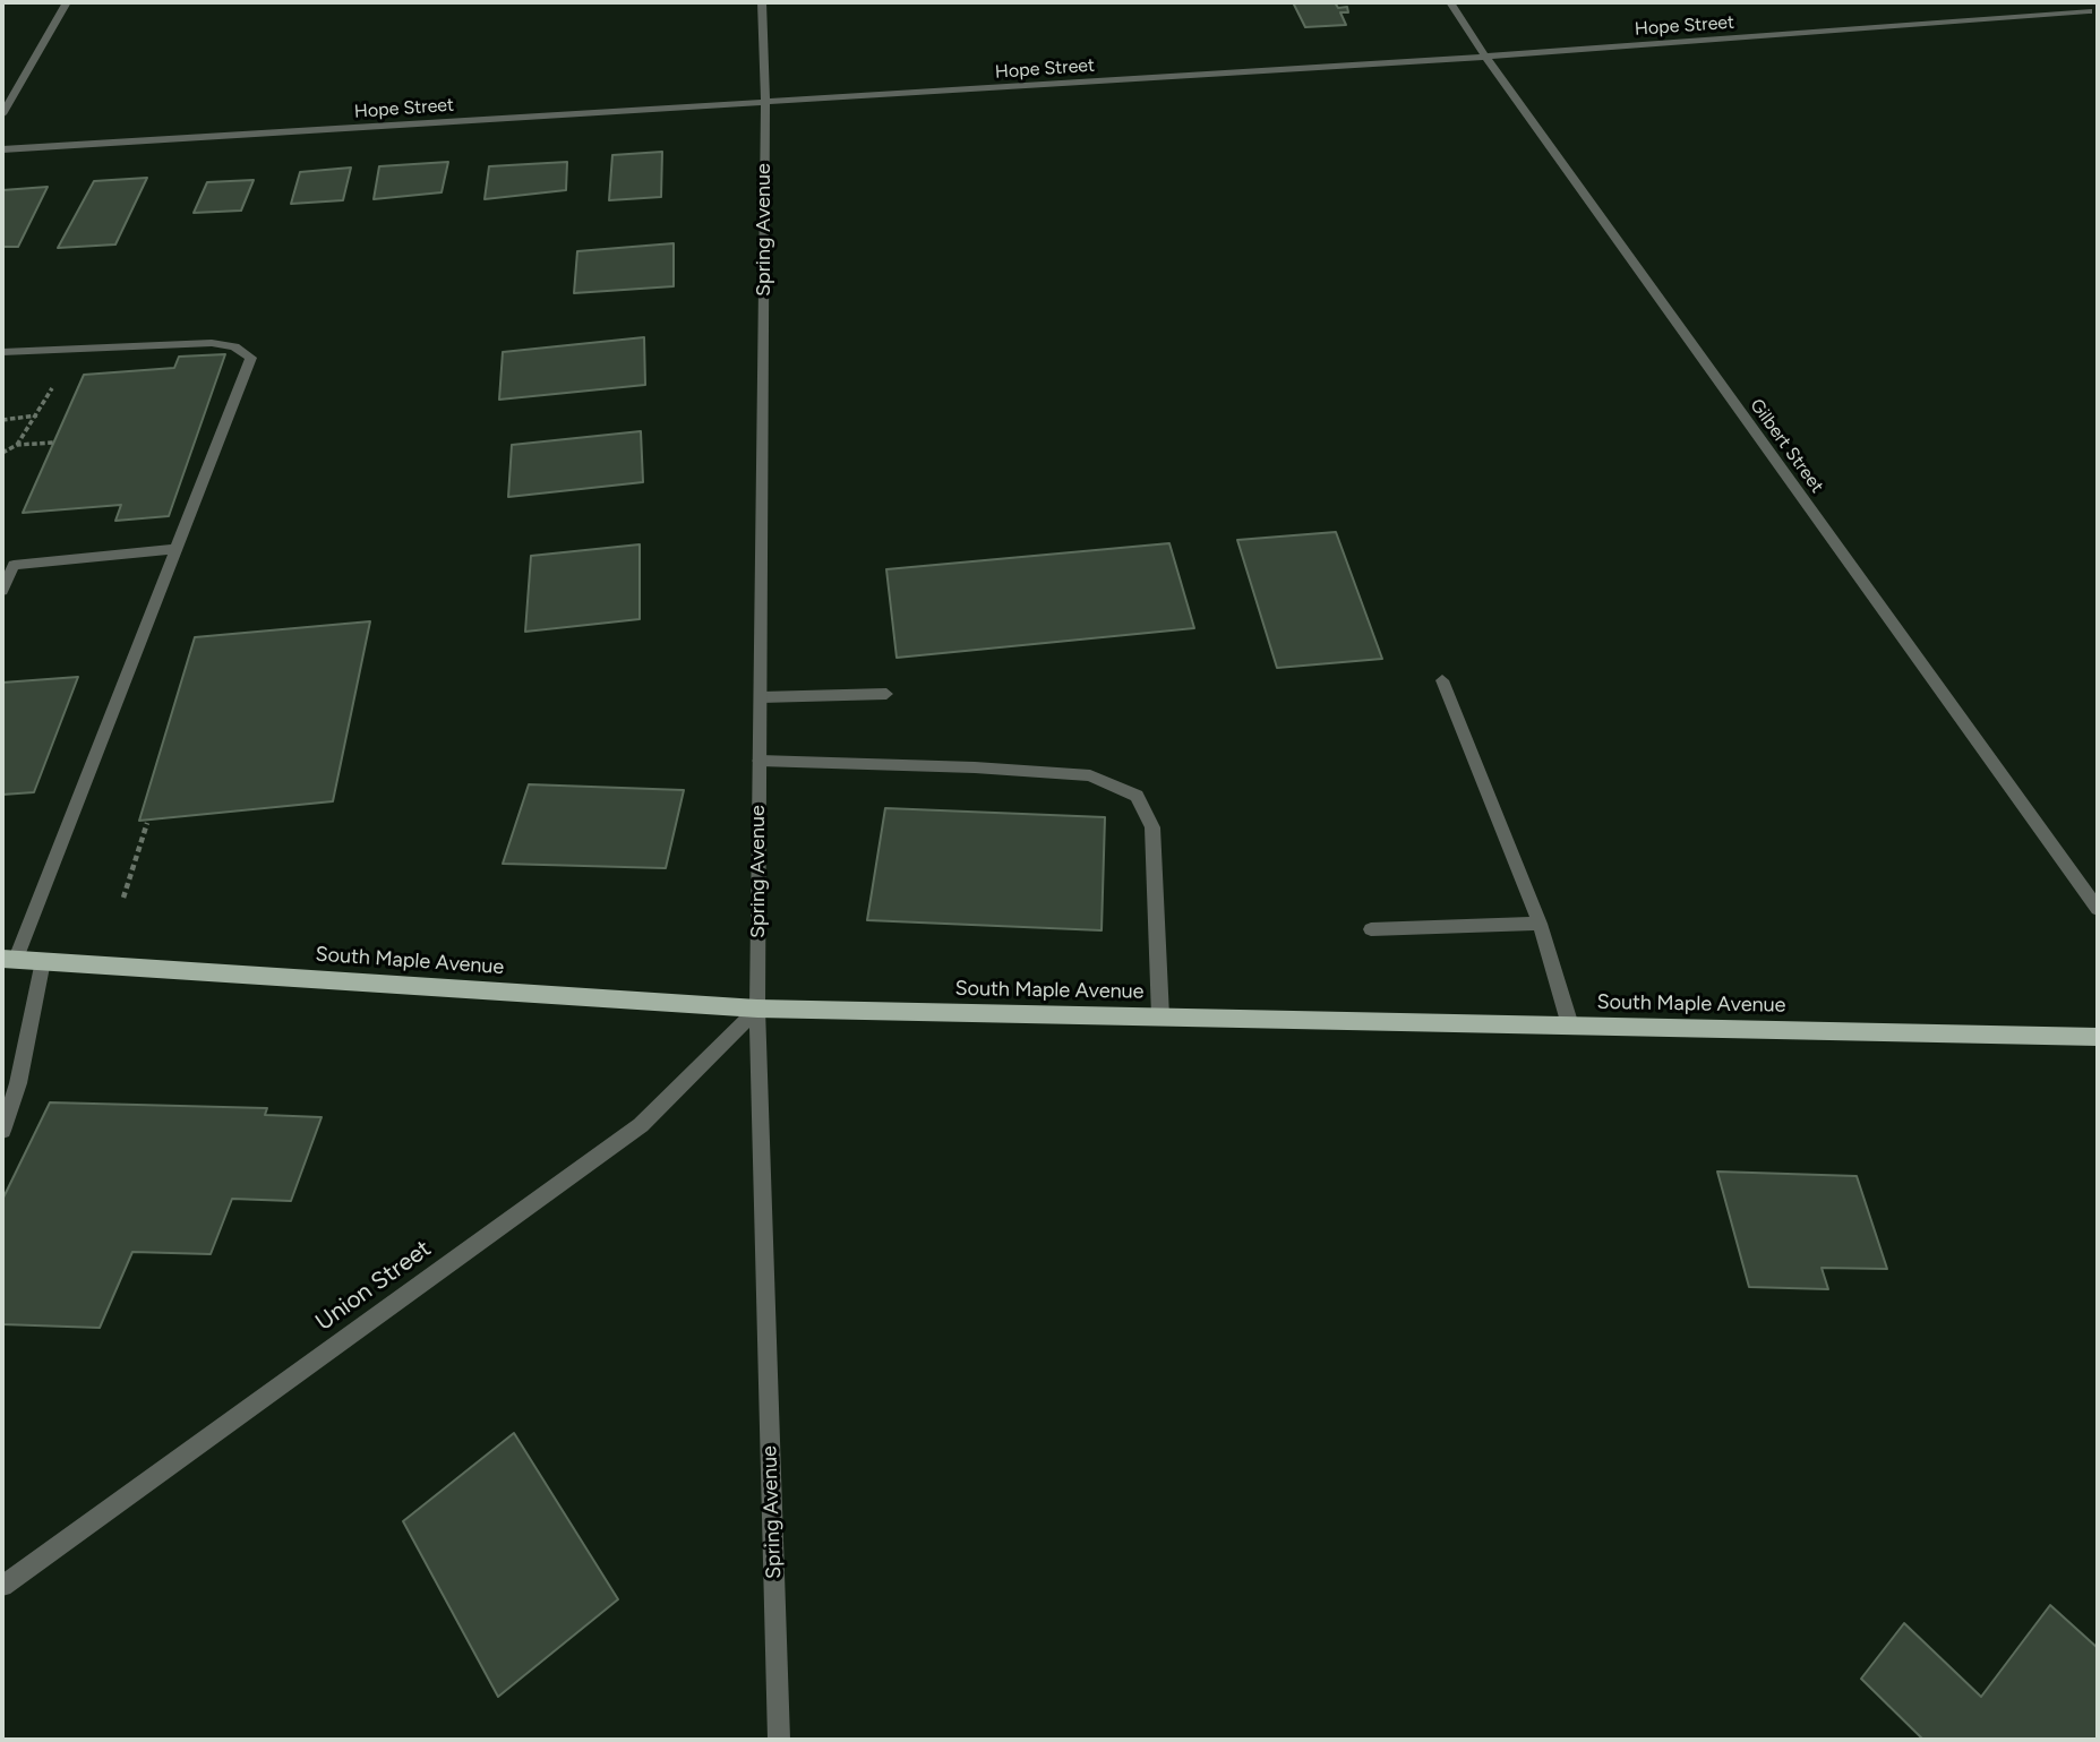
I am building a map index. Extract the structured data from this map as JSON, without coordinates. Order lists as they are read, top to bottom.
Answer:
{
  "streets": {
    "main road": ["South Maple Avenue"],
    "street": [
      "Hope Street",
      "Spring Avenue",
      "Gilbert Street",
      "Union Street"
    ]
  },
  "crossings": [
    ["Hope Street", "Spring Avenue"],
    ["Hope Street", "Gilbert Street"],
    ["Spring Avenue", "South Maple Avenue"],
    ["Spring Avenue", "Union Street"],
    ["South Maple Avenue", "Union Street"]
  ]
}
